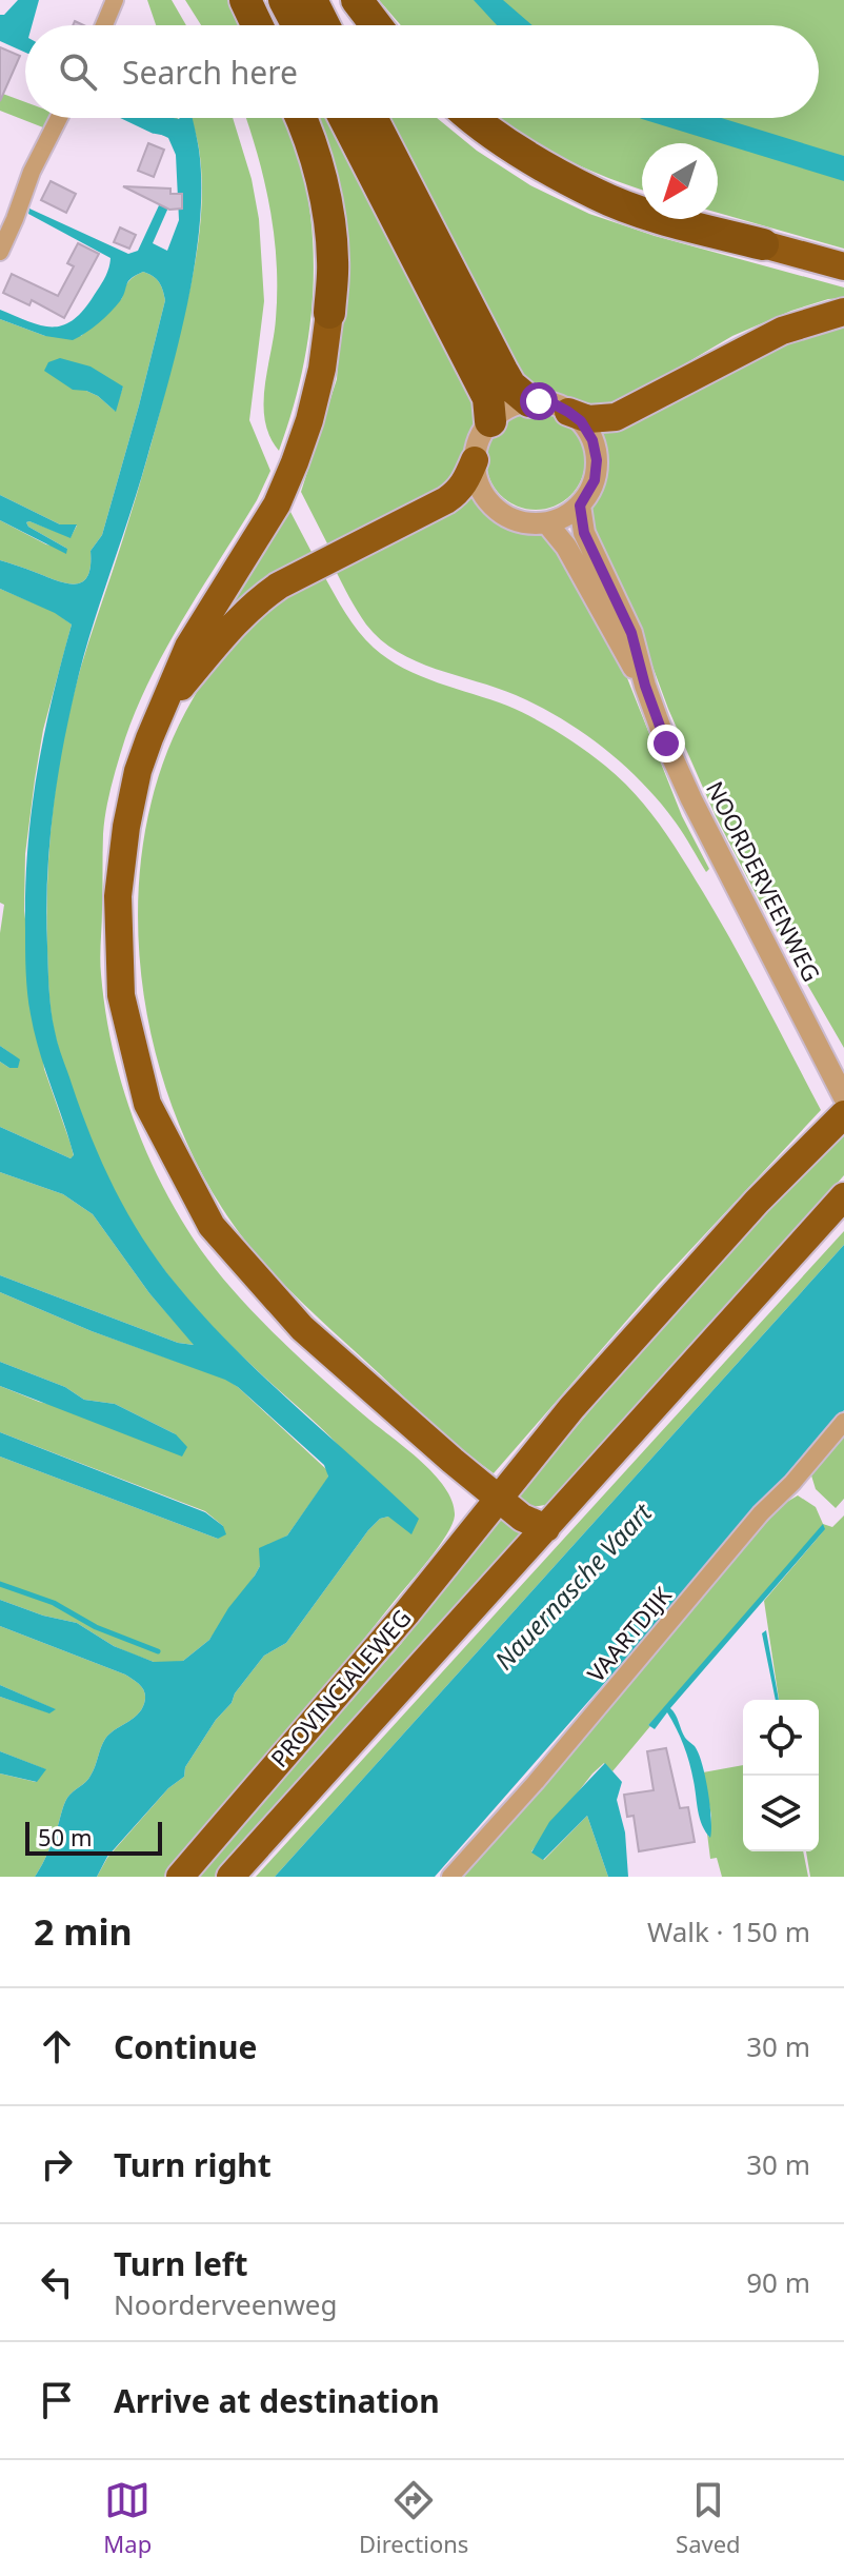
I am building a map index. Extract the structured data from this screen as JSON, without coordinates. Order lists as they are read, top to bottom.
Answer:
{
  "streets": {
    "highway": ["PROVINCIALEWEG"],
    "street": ["NOORDERVEENWEG", "VAARTDIJK"]
  },
  "water": ["Nauernasche Vaart"],
  "scale_bar": "50 m",
  "north": "bottom left",
  "page": {
    "search": "Search here",
    "scale": "50 m",
    "heading": ["2 min", "Walk · 150 m"],
    "list": [
      ["Continue", "30 m"],
      ["Turn right", "30 m"],
      ["Turn left", "Noorderveenweg", "90 m"],
      "Arrive at destination"
    ],
    "nav": ["Map", "Directions", "Saved"]
  }
}
